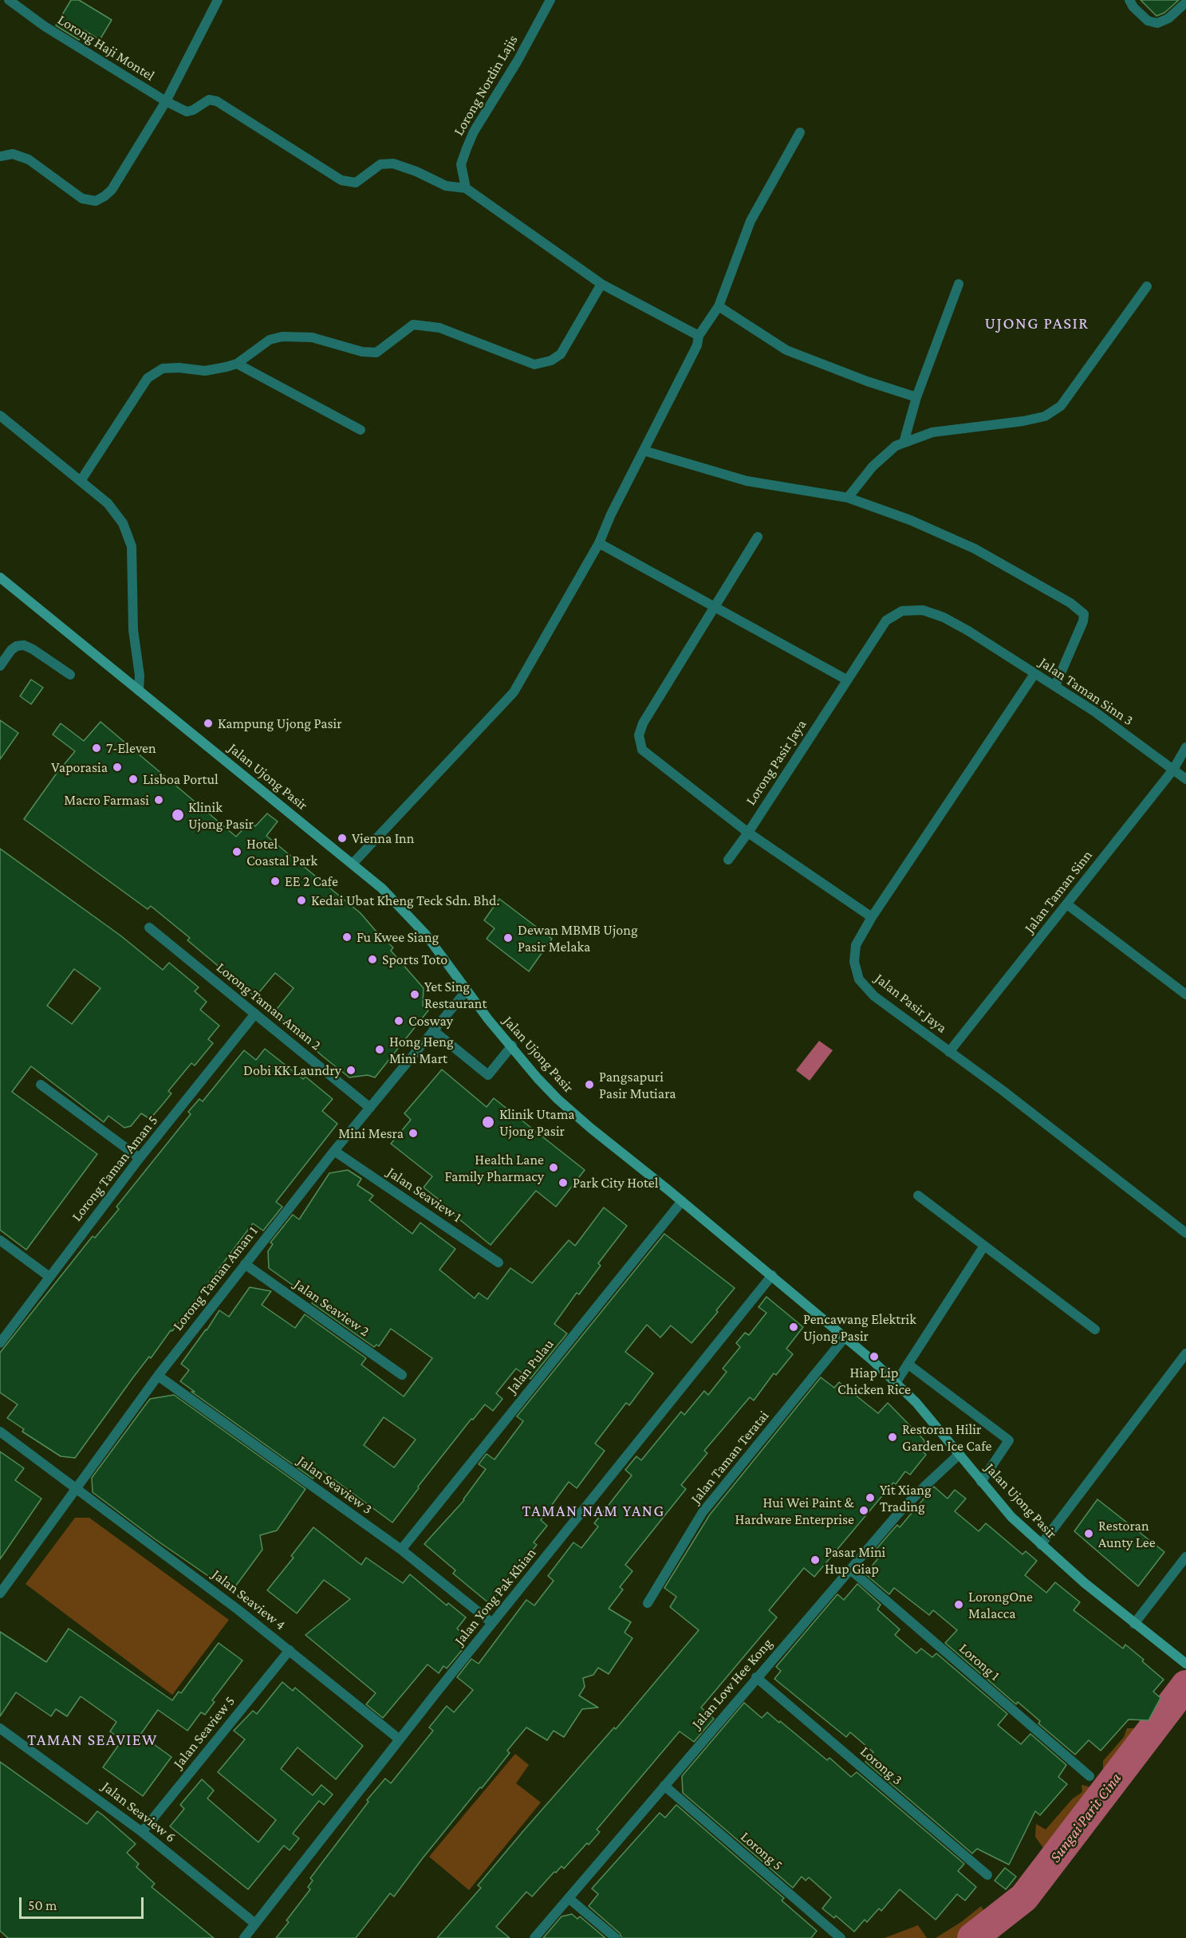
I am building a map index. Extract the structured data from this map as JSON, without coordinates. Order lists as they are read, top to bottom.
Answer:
{
  "streets": {
    "main road": ["Jalan Ujong Pasir"],
    "street": [
      "Lorong Haji Montel",
      "Lorong Nordin Lajis",
      "Jalan Taman Sinn 3",
      "Lorong Pasir Jaya",
      "Jalan Taman Sinn",
      "Jalan Pasir Jaya",
      "Lorong Taman Aman 2",
      "Lorong Taman Aman 5",
      "Jalan Seaview 1",
      "Lorong Taman Aman 1",
      "Jalan Seaview 2",
      "Jalan Pulau",
      "Jalan Taman Teratai",
      "Jalan Seaview 3",
      "Jalan Yong Pak Khian",
      "Jalan Seaview 4",
      "Lorong 1",
      "Jalan Low Hee Kong",
      "Jalan Seaview 5",
      "Lorong 3",
      "Jalan Seaview 6",
      "Lorong 5"
    ]
  },
  "crossings": [
    ["Lorong Haji Montel", "Lorong Nordin Lajis"],
    ["Jalan Taman Sinn 3", "Lorong Pasir Jaya"],
    ["Jalan Taman Sinn 3", "Jalan Taman Sinn"],
    ["Jalan Taman Sinn 3", "Jalan Pasir Jaya"],
    ["Jalan Ujong Pasir", "Lorong Taman Aman 1"],
    ["Jalan Ujong Pasir", "Jalan Pulau"],
    ["Jalan Ujong Pasir", "Jalan Taman Teratai"],
    ["Jalan Ujong Pasir", "Jalan Yong Pak Khian"],
    ["Jalan Ujong Pasir", "Jalan Low Hee Kong"],
    ["Jalan Taman Sinn", "Jalan Pasir Jaya"],
    ["Lorong Taman Aman 2", "Lorong Taman Aman 5"],
    ["Lorong Taman Aman 2", "Lorong Taman Aman 1"],
    ["Jalan Seaview 1", "Lorong Taman Aman 1"],
    ["Lorong Taman Aman 1", "Jalan Seaview 2"],
    ["Lorong Taman Aman 1", "Jalan Seaview 3"],
    ["Lorong Taman Aman 1", "Jalan Seaview 4"],
    ["Jalan Pulau", "Jalan Seaview 3"],
    ["Jalan Seaview 3", "Jalan Yong Pak Khian"],
    ["Jalan Yong Pak Khian", "Jalan Seaview 4"],
    ["Jalan Yong Pak Khian", "Jalan Seaview 6"],
    ["Jalan Seaview 4", "Jalan Seaview 5"],
    ["Lorong 1", "Jalan Low Hee Kong"],
    ["Jalan Low Hee Kong", "Lorong 3"],
    ["Jalan Low Hee Kong", "Lorong 5"],
    ["Jalan Seaview 5", "Jalan Seaview 6"]
  ],
  "districts": ["UJONG PASIR", "TAMAN NAM YANG", "TAMAN SEAVIEW"],
  "water": ["Sungai Parit Cina"],
  "places": [
    "Kampung Ujong Pasir",
    "7-Eleven",
    "Vaporasia",
    "Lisboa Portul",
    "Macro Farmasi",
    "Klinik Ujong Pasir",
    "Vienna Inn",
    "Hotel Coastal Park",
    "EE 2 Cafe",
    "Kedai Ubat Kheng Teck Sdn. Bhd.",
    "Fu Kwee Siang",
    "Dewan MBMB Ujong Pasir Melaka",
    "Sports Toto",
    "Yet Sing Restaurant",
    "Cosway",
    "Hong Heng Mini Mart",
    "Dobi KK Laundry",
    "Pangsapuri Pasir Mutiara",
    "Klinik Utama Ujong Pasir",
    "Mini Mesra",
    "Health Lane Family Pharmacy",
    "Park City Hotel",
    "Pencawang Elektrik Ujong Pasir",
    "Hiap Lip Chicken Rice",
    "Restoran Hilir Garden Ice Cafe",
    "Yit Xiang Trading",
    "Hui Wei Paint & Hardware Enterprise",
    "Restoran Aunty Lee",
    "Pasar Mini Hup Giap",
    "LorongOne Malacca"
  ],
  "scale_bar": "50 m"
}
